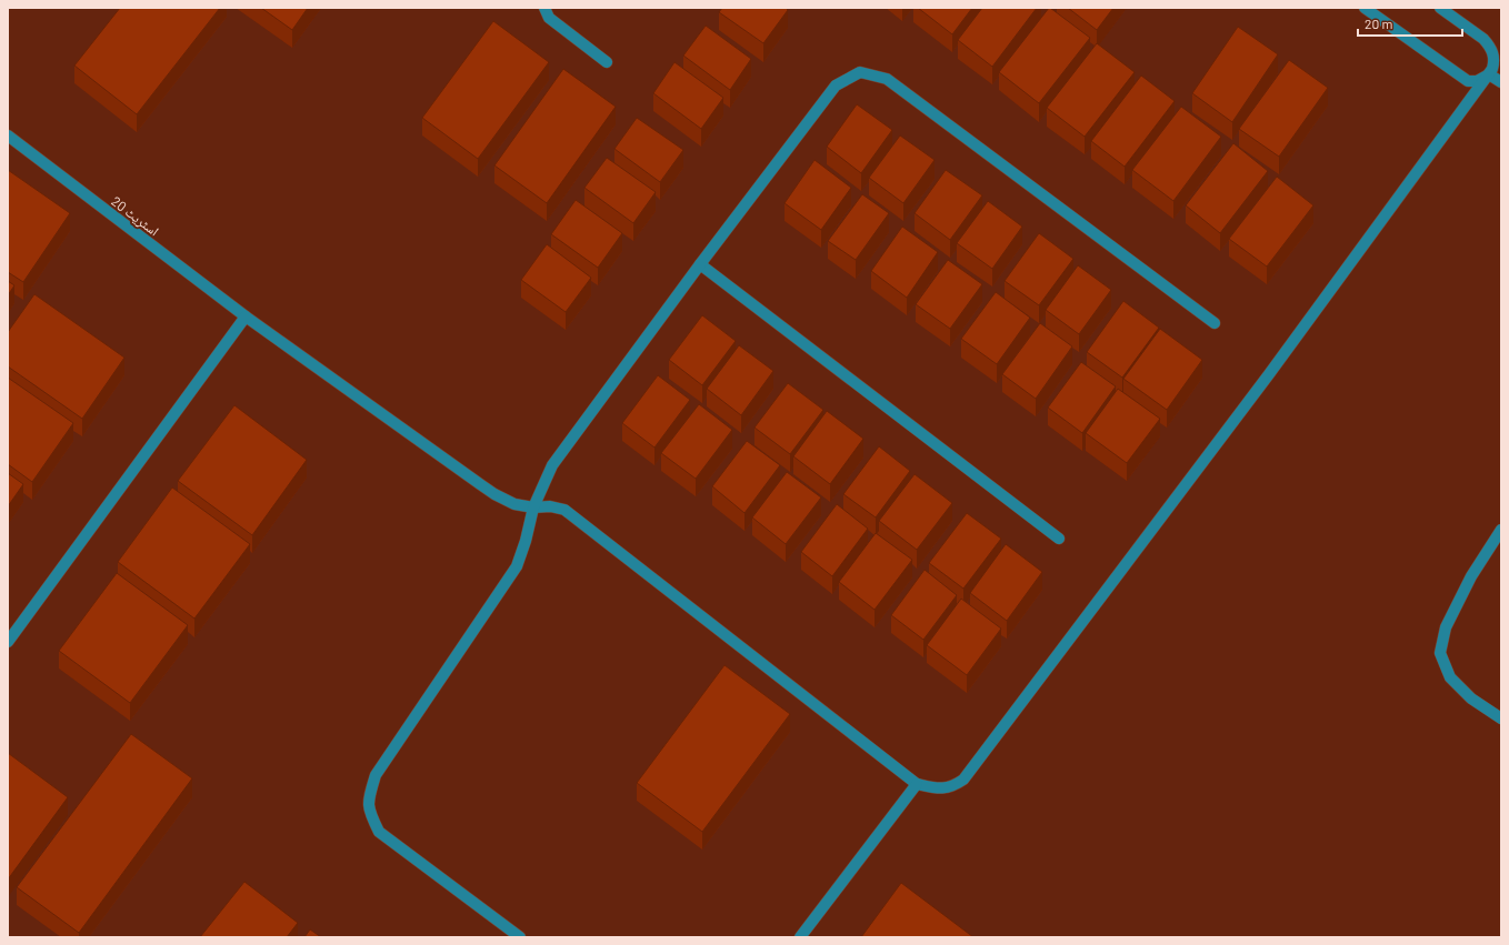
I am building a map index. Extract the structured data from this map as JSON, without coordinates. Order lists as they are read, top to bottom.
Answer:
{
  "streets": {
    "street": ["اسٹریٹ 20"]
  },
  "scale_bar": "20 m"
}
